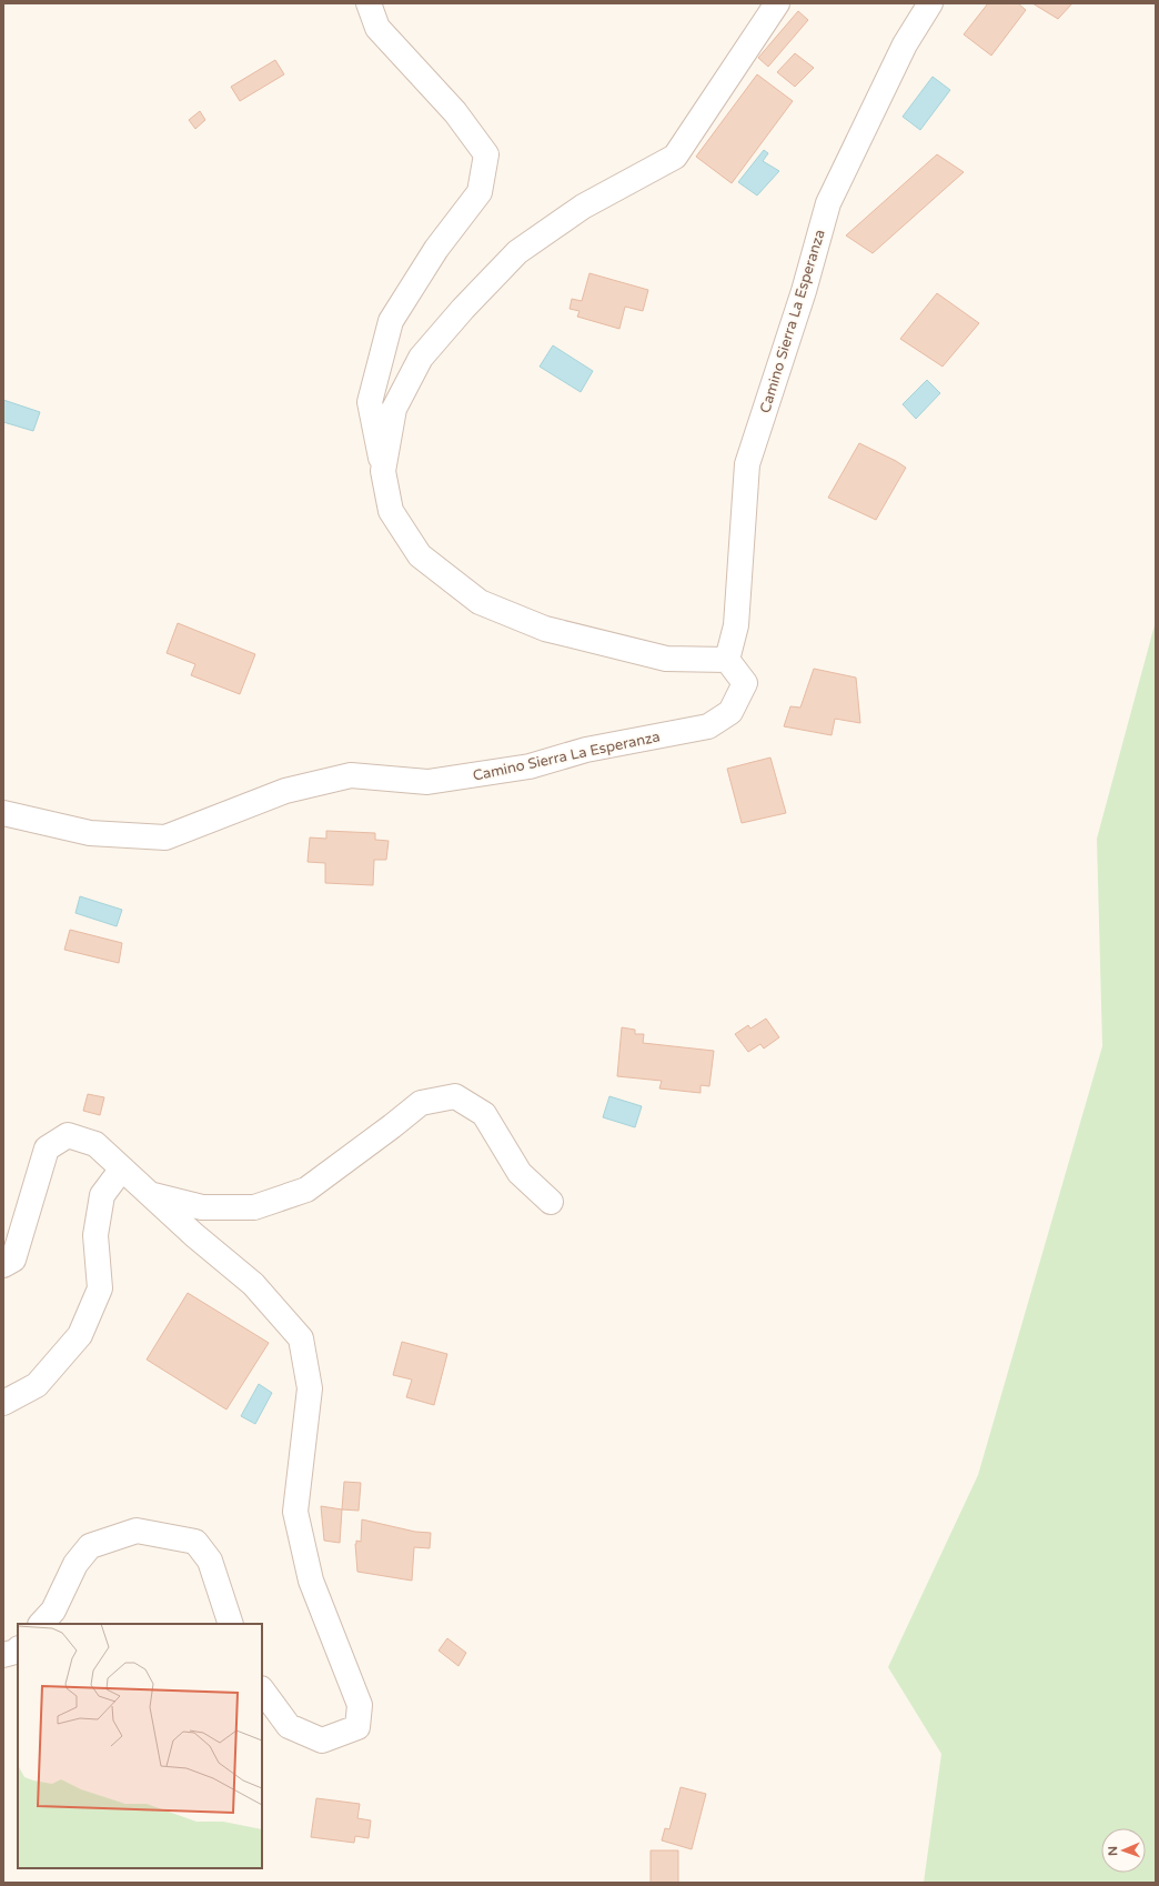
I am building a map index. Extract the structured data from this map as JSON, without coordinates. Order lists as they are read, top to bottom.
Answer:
{
  "streets": {
    "street": ["Camino Sierra La Esperanza"]
  },
  "north": "left"
}
